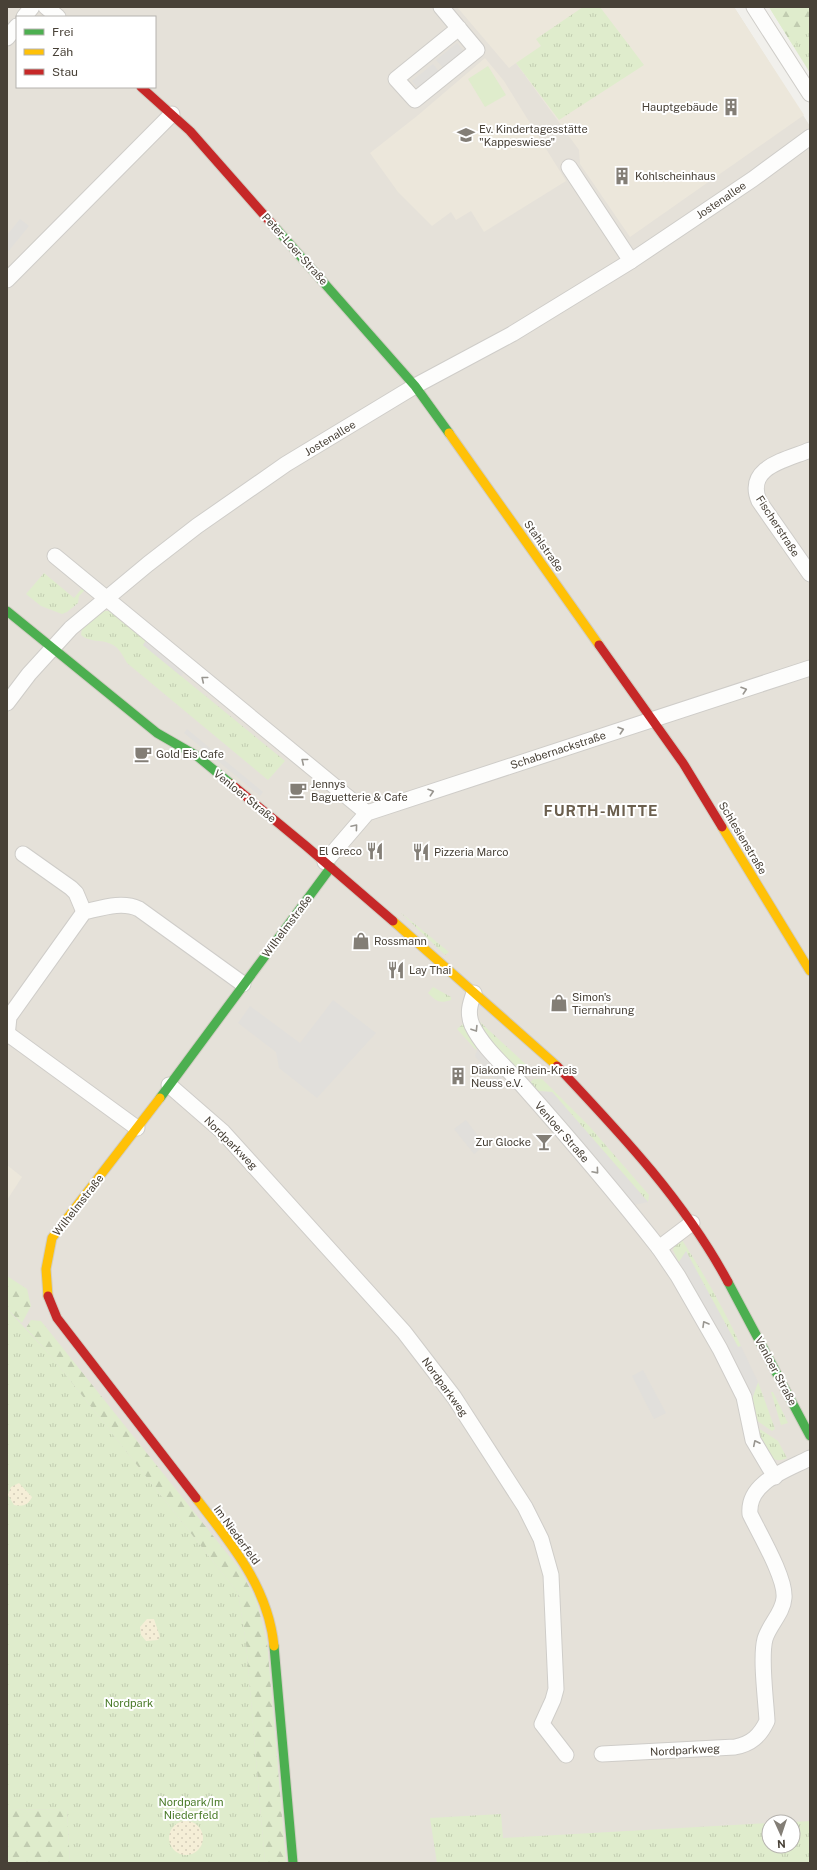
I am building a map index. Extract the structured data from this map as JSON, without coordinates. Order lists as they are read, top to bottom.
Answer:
{
  "streets": {
    "street": [
      "Jostenallee",
      "Peter-Loer-Straße",
      "Fischerstraße",
      "Stahlstraße",
      "Schabernackstraße",
      "Venloer Straße",
      "Schlesienstraße",
      "Wilhelmstraße",
      "Nordparkweg",
      "Im Niederfeld"
    ]
  },
  "crossings": [
    ["Jostenallee", "Peter-Loer-Straße"],
    ["Jostenallee", "Stahlstraße"],
    ["Jostenallee", "Venloer Straße"],
    ["Peter-Loer-Straße", "Stahlstraße"],
    ["Stahlstraße", "Schabernackstraße"],
    ["Stahlstraße", "Schlesienstraße"],
    ["Schabernackstraße", "Schlesienstraße"],
    ["Venloer Straße", "Wilhelmstraße"],
    ["Venloer Straße", "Nordparkweg"],
    ["Wilhelmstraße", "Nordparkweg"],
    ["Wilhelmstraße", "Im Niederfeld"]
  ],
  "one_way": ["Schabernackstraße"],
  "districts": ["FURTH-MITTE"],
  "parks": ["Nordpark", "Nordpark/Im Niederfeld"],
  "places": {
    "building": ["Hauptgebäude", "Kohlscheinhaus", "Diakonie Rhein-Kreis Neuss e.V."],
    "school or university": ["Ev. Kindertagesstätte \"Kappeswiese\""],
    "cafe": ["Gold Eis Cafe", "Jennys Baguetterie & Cafe"],
    "restaurant": ["El Greco", "Pizzeria Marco", "Lay Thai"],
    "shop": ["Rossmann", "Simon's Tiernahrung"],
    "bar": ["Zur Glocke"]
  },
  "legend": ["Frei", "Zäh", "Stau"],
  "north": "bottom"
}
